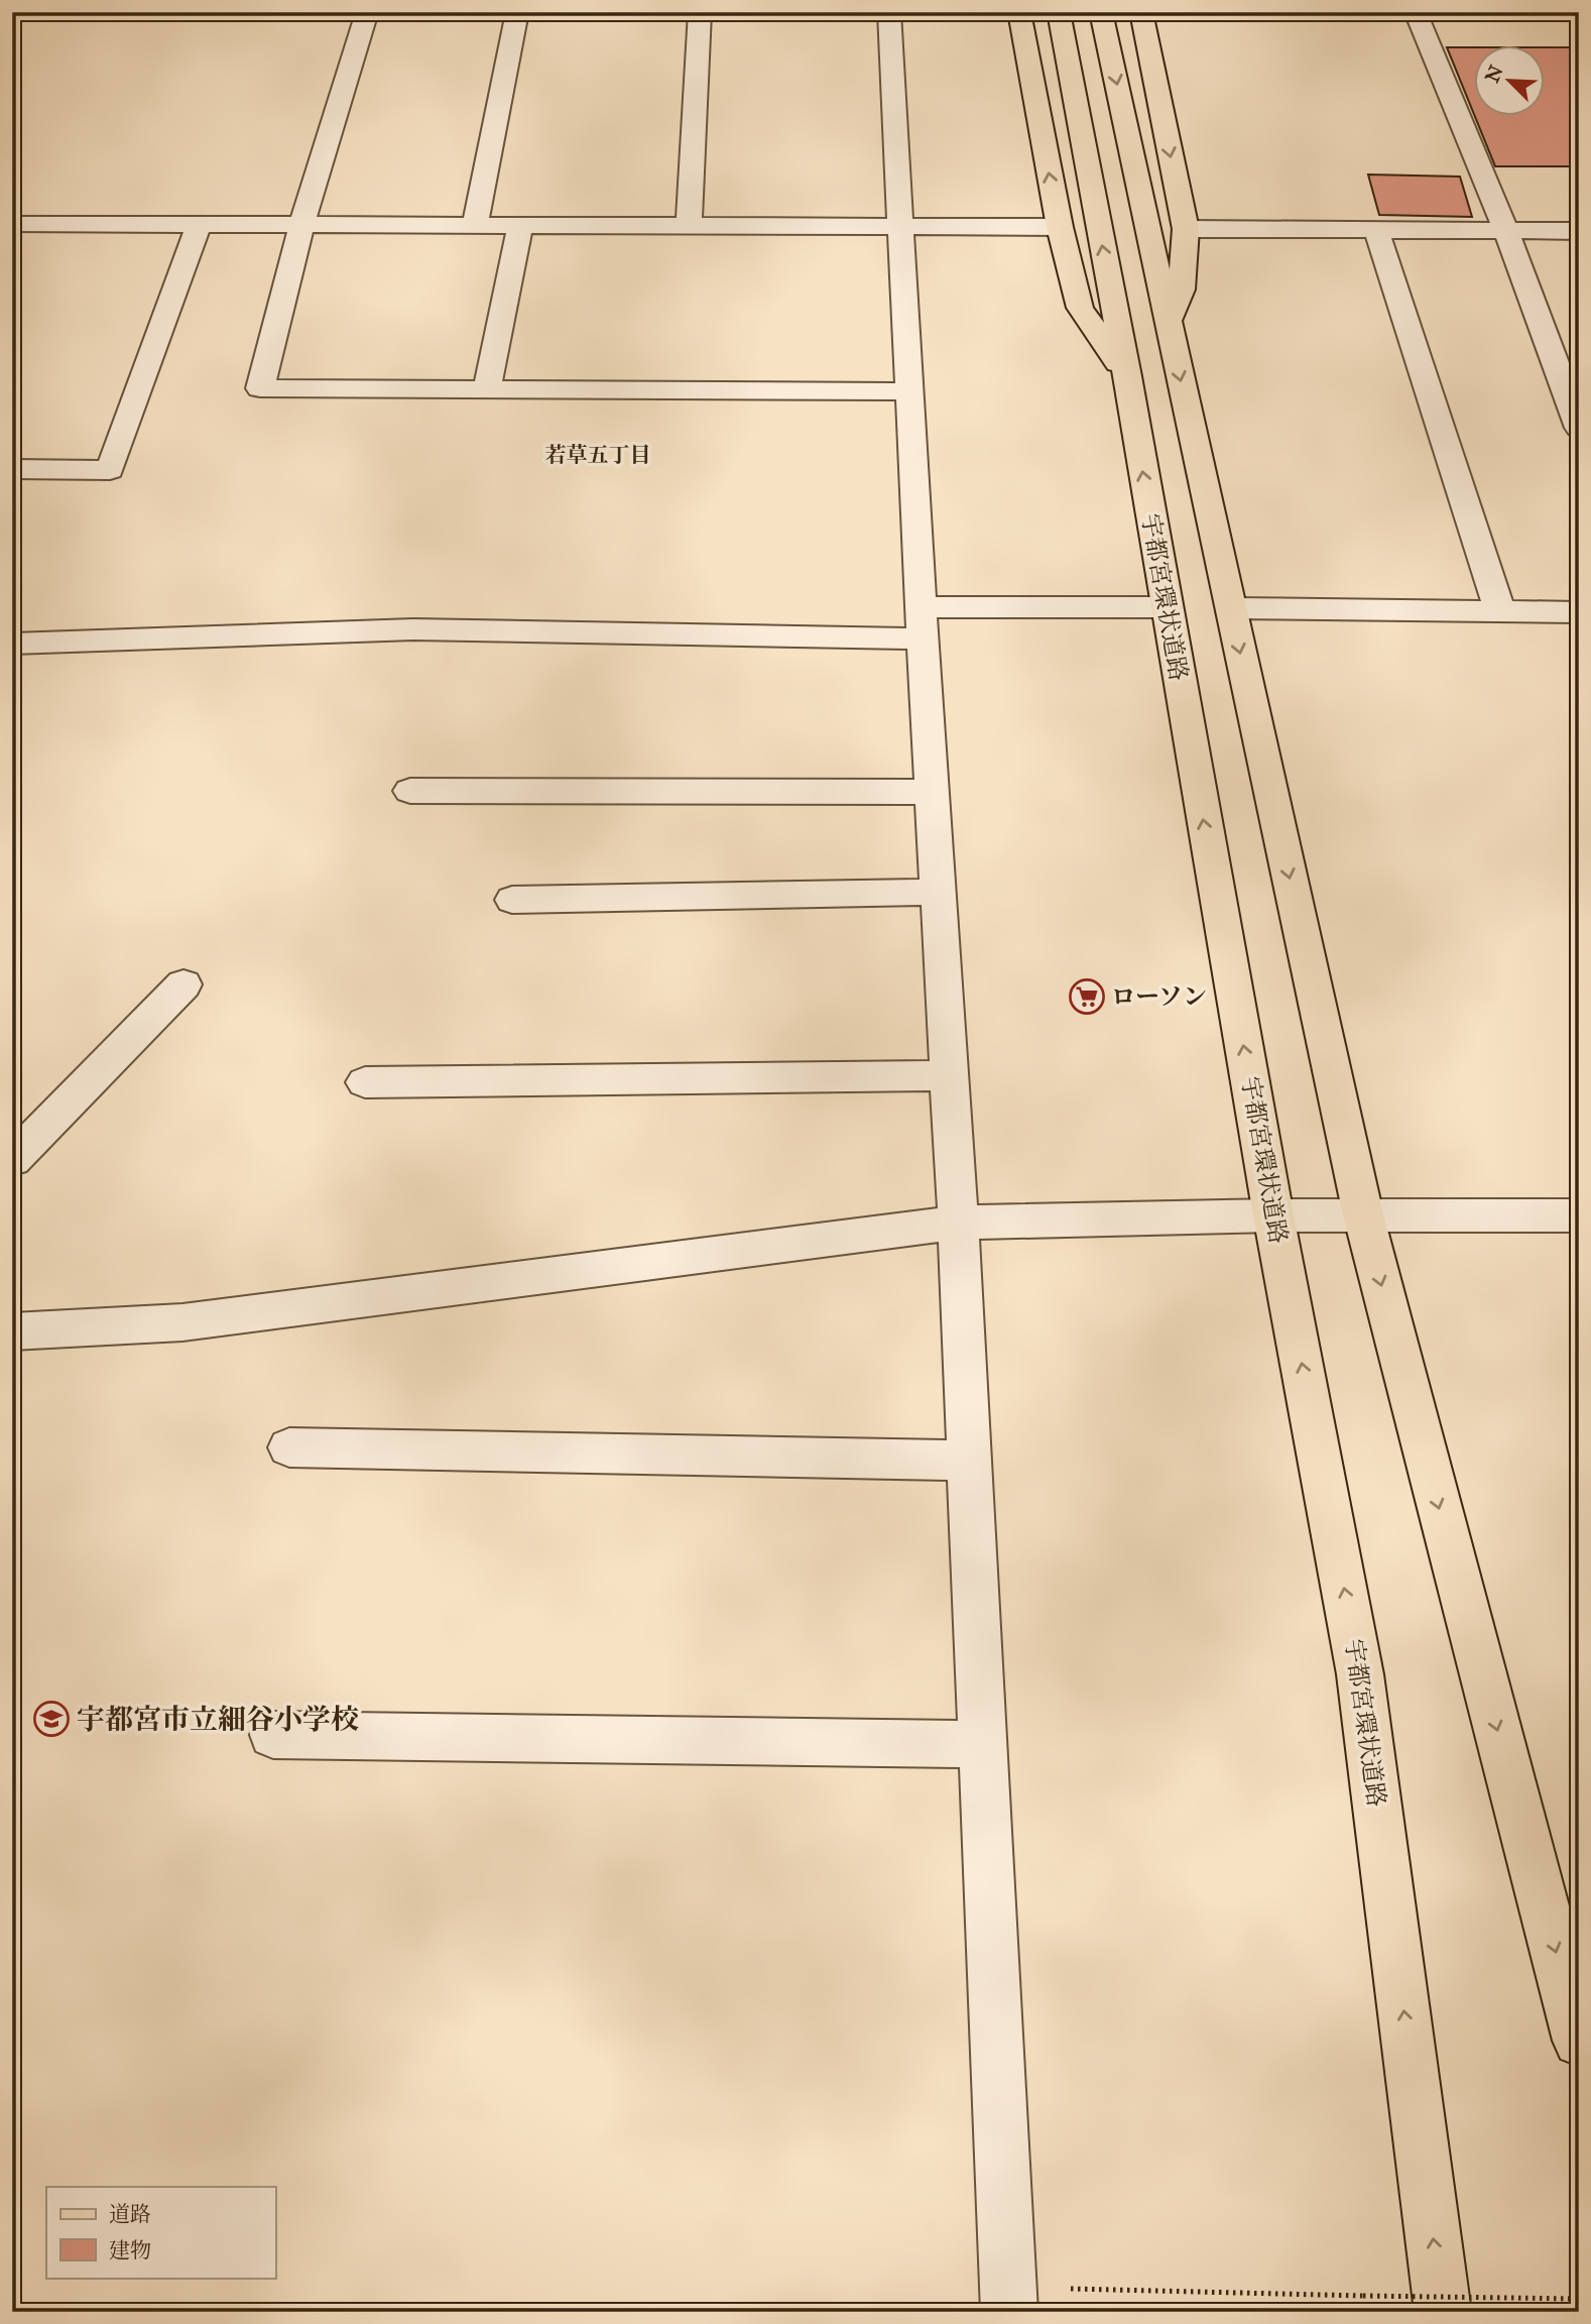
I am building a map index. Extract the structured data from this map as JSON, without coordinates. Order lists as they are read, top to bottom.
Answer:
{
  "streets": {
    "main road": ["宇都宮環状道路"]
  },
  "districts": ["若草五丁目"],
  "places": {
    "supermarket": ["ローソン"],
    "school or university": ["宇都宮市立細谷小学校"]
  },
  "legend": ["道路", "建物"],
  "north": "top left"
}
